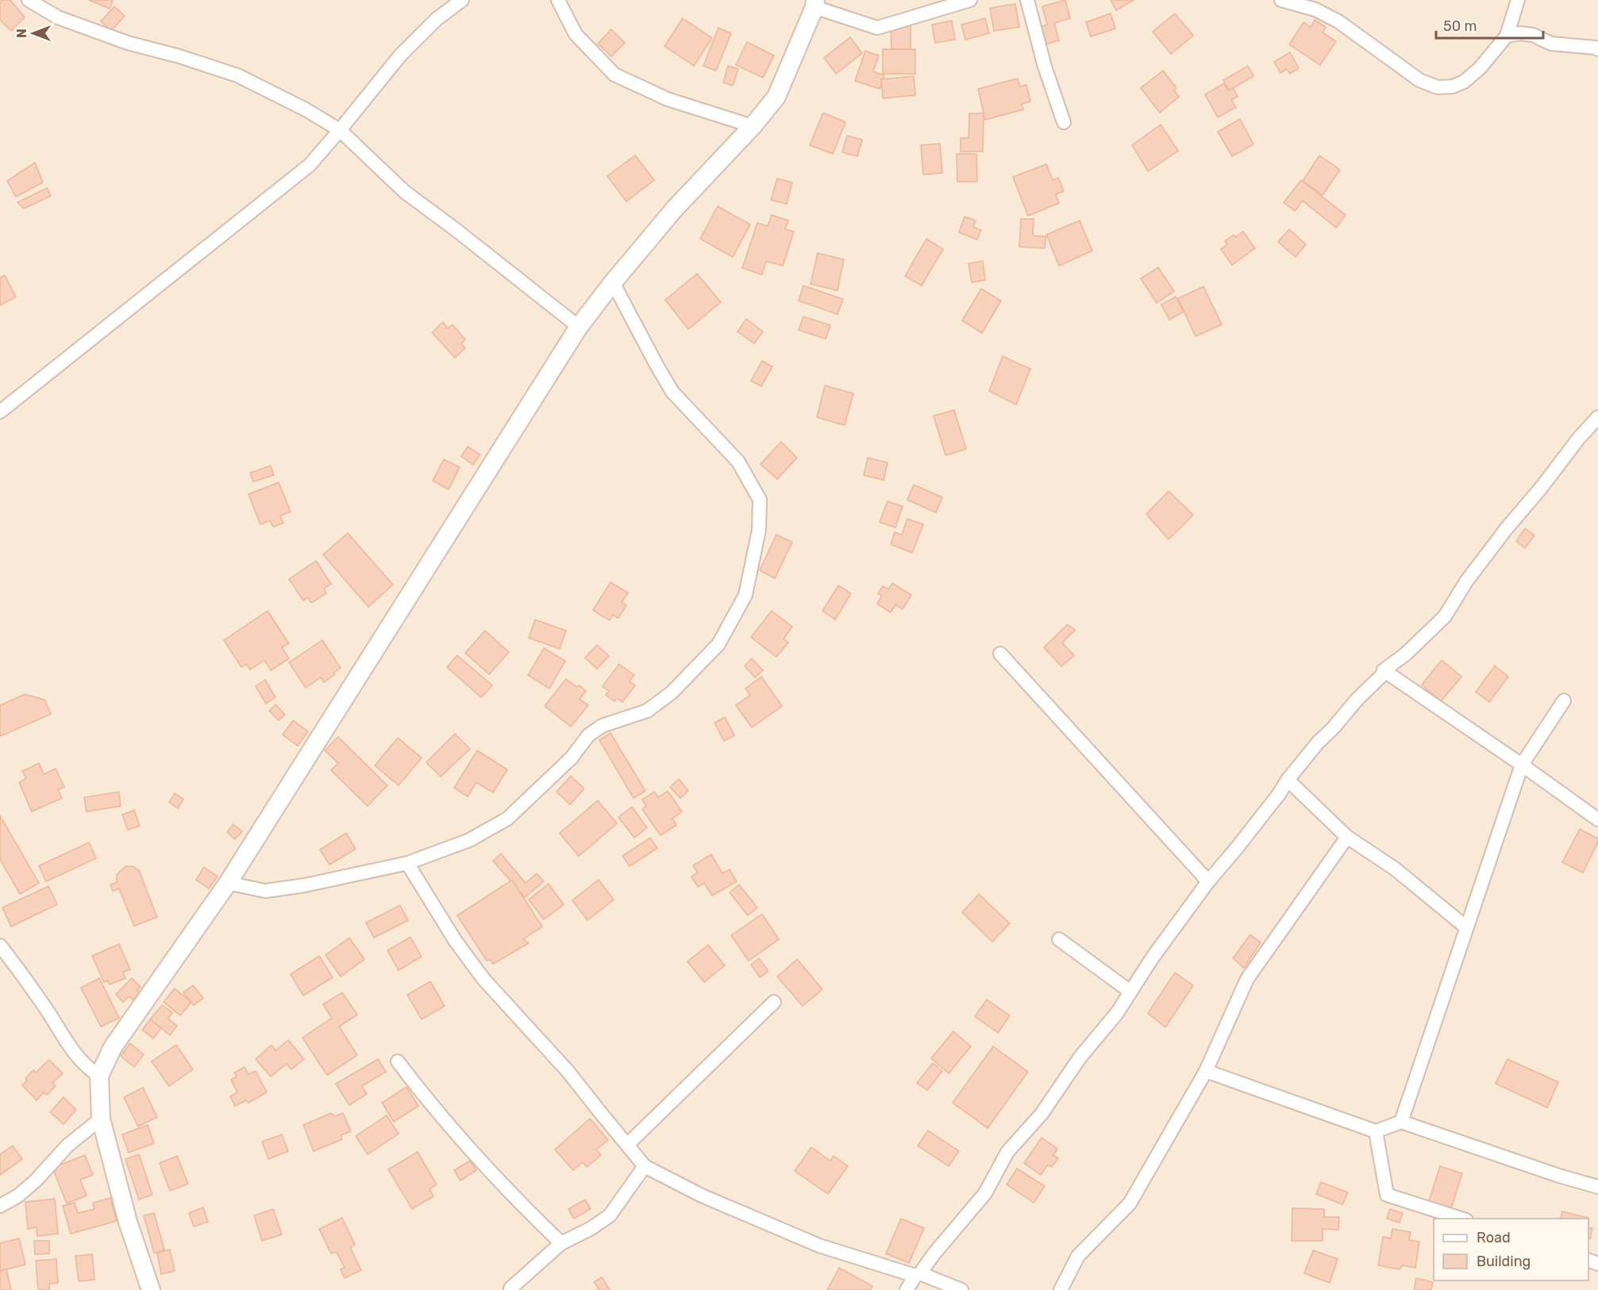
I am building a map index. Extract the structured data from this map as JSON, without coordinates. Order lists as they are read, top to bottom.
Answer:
{
  "legend": ["Road", "Building"],
  "scale_bar": "50 m",
  "north": "left"
}
